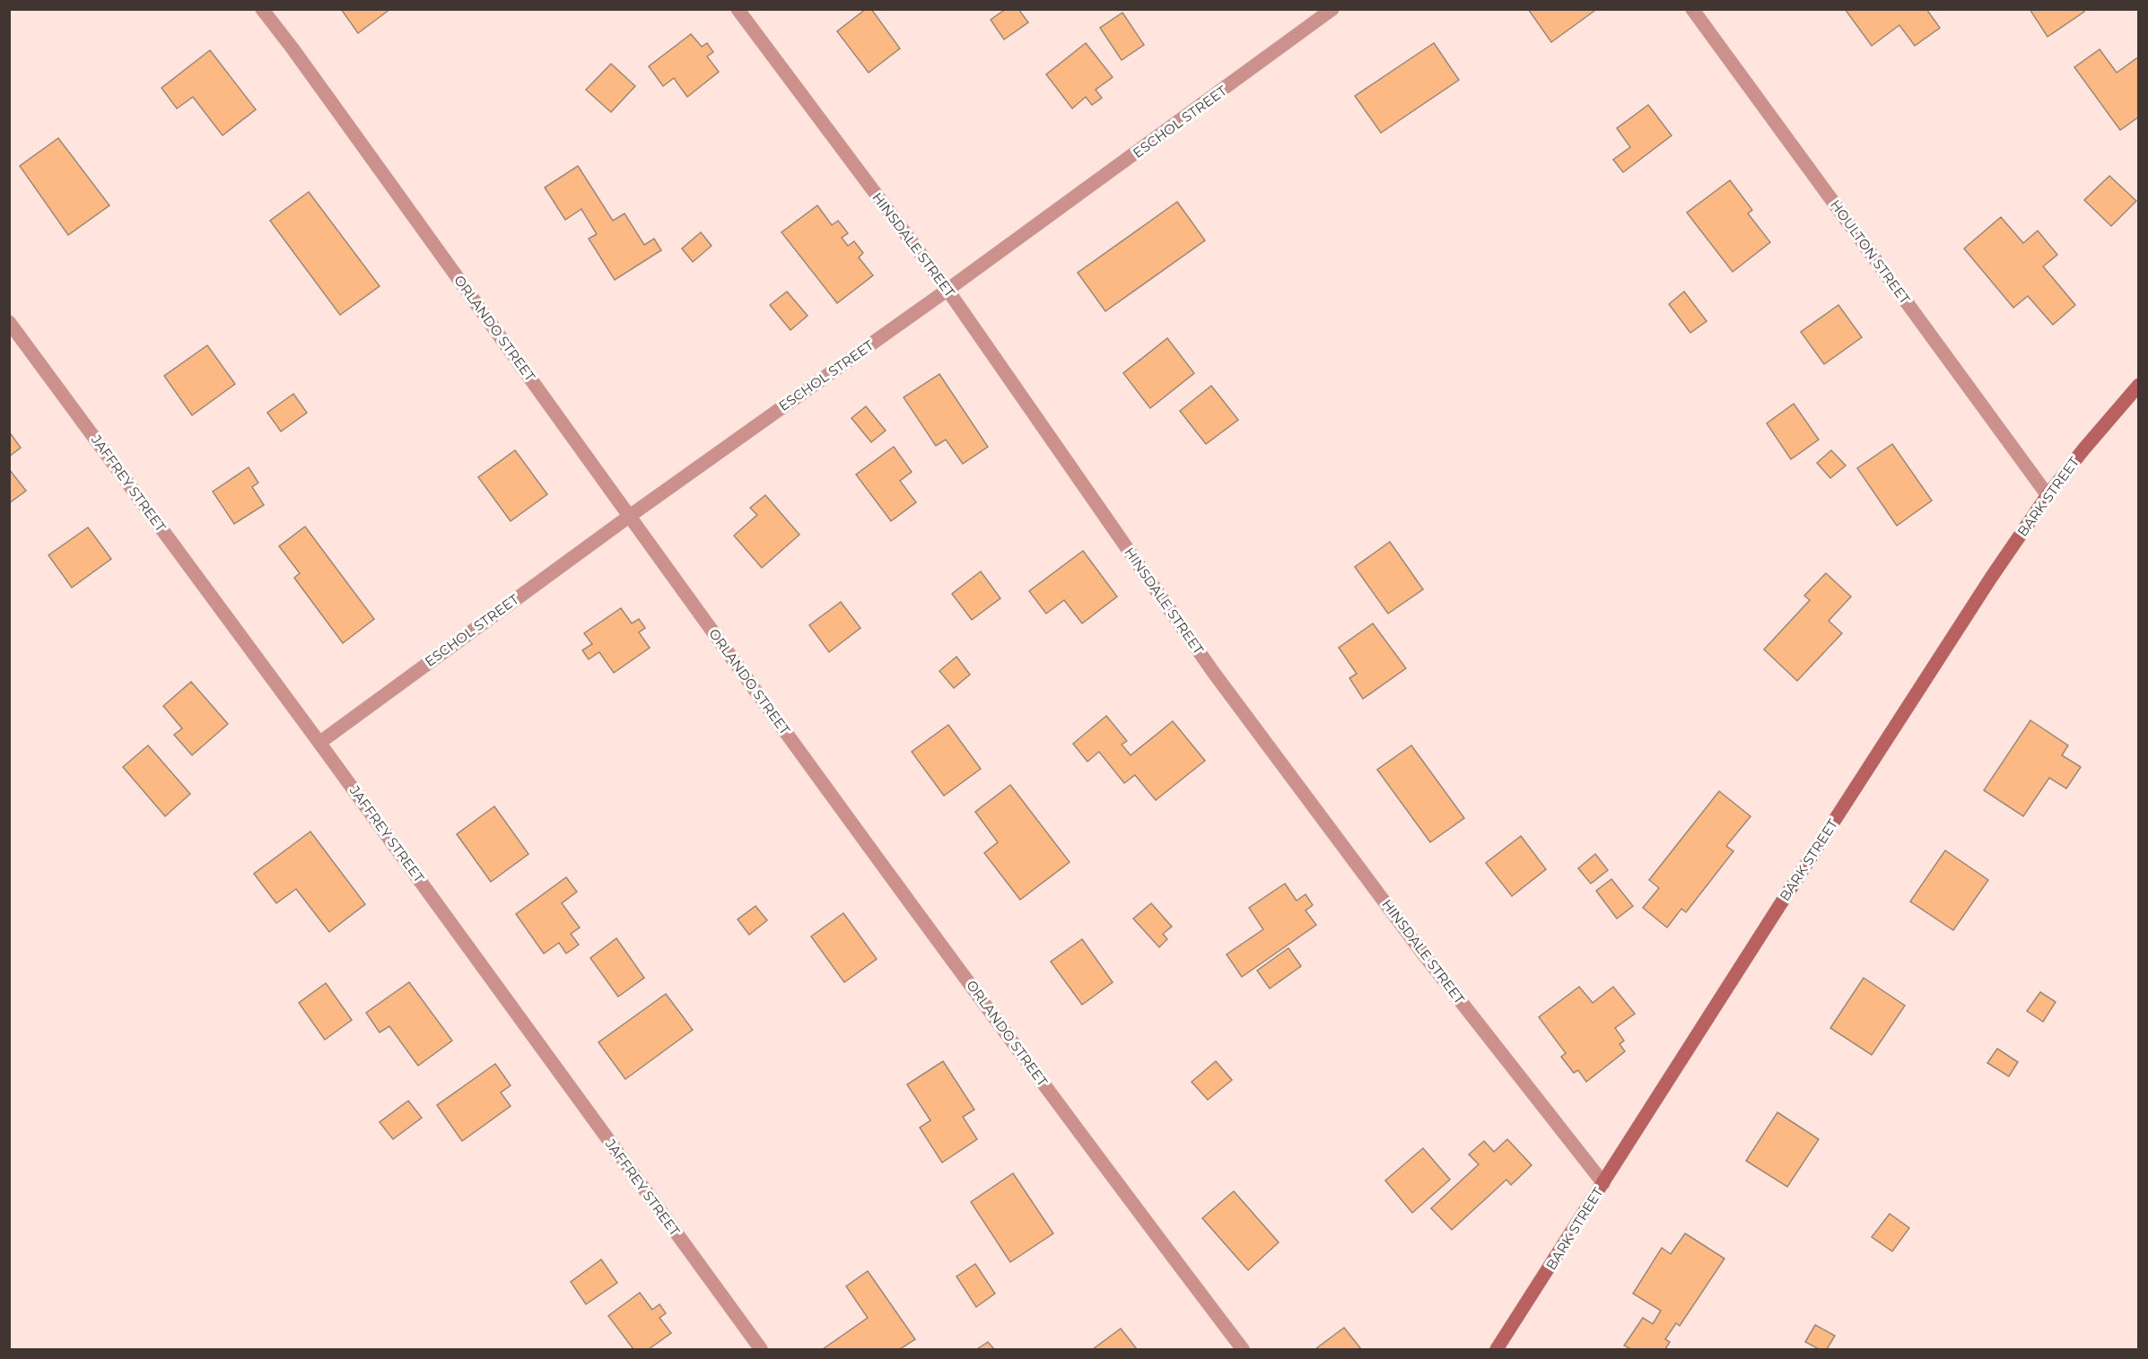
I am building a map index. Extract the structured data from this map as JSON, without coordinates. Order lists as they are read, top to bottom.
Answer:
{
  "streets": {
    "main road": ["BARK STREET"],
    "street": [
      "ESCHOL STREET",
      "HINSDALE STREET",
      "HOULTON STREET",
      "ORLANDO STREET",
      "JAFFREY STREET"
    ]
  },
  "crossings": [
    ["ESCHOL STREET", "HINSDALE STREET"],
    ["ESCHOL STREET", "ORLANDO STREET"],
    ["ESCHOL STREET", "JAFFREY STREET"],
    ["HINSDALE STREET", "BARK STREET"],
    ["HOULTON STREET", "BARK STREET"]
  ]
}
